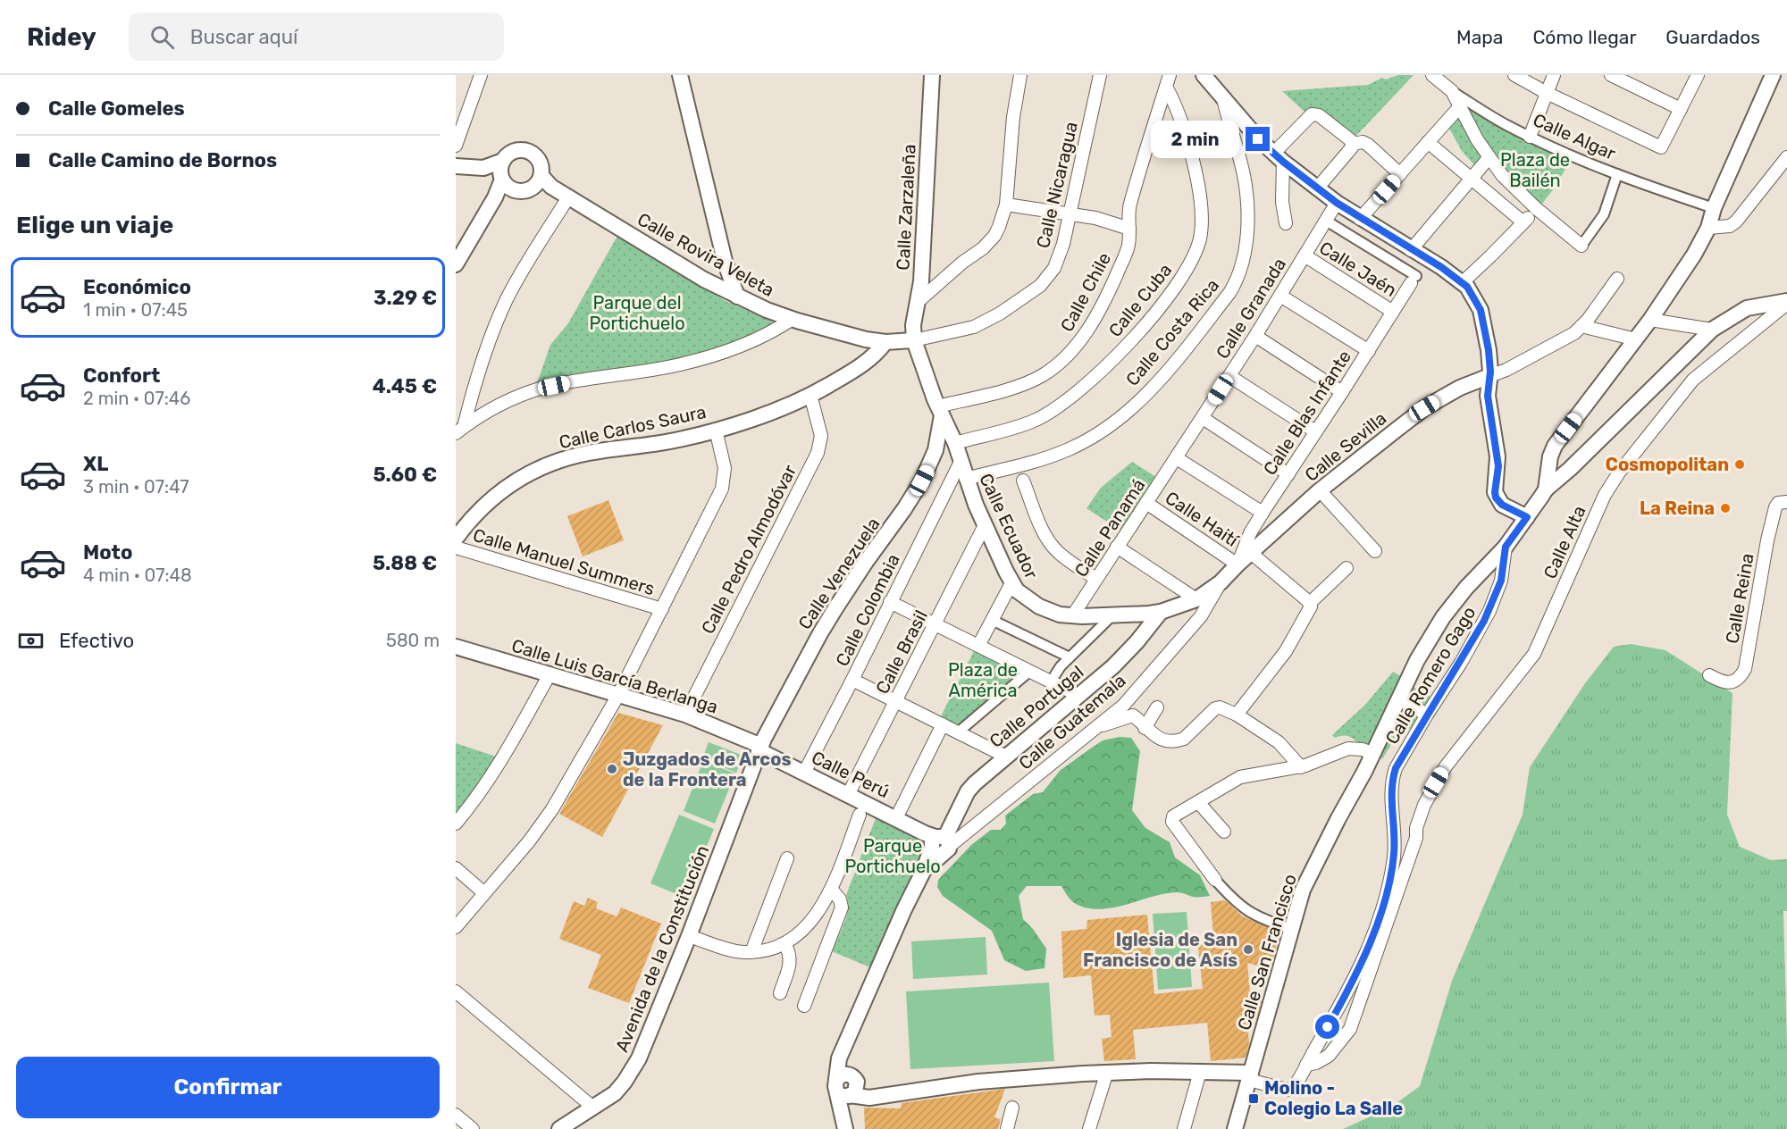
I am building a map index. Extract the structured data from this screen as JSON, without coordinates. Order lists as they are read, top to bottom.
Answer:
{
  "streets": {
    "street": [
      "Calle Algar",
      "Calle Nicaragua",
      "Calle Zarzaleña",
      "Calle Rovira Veleta",
      "Calle Jaén",
      "Calle Chile",
      "Calle Cuba",
      "Calle Granada",
      "Calle Costa Rica",
      "Calle Blas Infante",
      "Calle Carlos Saura",
      "Calle Sevilla",
      "Calle Haití",
      "Calle Ecuador",
      "Calle Panamá",
      "Calle Alta",
      "Calle Pedro Almodóvar",
      "Calle Manuel Summers",
      "Calle Venezuela",
      "Calle Reina",
      "Calle Colombia",
      "Calle Brasil",
      "Calle Romero Gago",
      "Calle Luis García Berlanga",
      "Calle Portugal",
      "Calle Guatemala",
      "Calle Perú",
      "Avenida de la Constitución",
      "Calle San Francisco"
    ]
  },
  "crossings": [
    ["Calle Nicaragua", "Calle Zarzaleña"],
    ["Calle Nicaragua", "Calle Rovira Veleta"],
    ["Calle Nicaragua", "Calle Ecuador"],
    ["Calle Zarzaleña", "Calle Rovira Veleta"],
    ["Calle Zarzaleña", "Calle Ecuador"],
    ["Calle Rovira Veleta", "Calle Carlos Saura"],
    ["Calle Rovira Veleta", "Calle Ecuador"],
    ["Calle Jaén", "Calle Granada"],
    ["Calle Jaén", "Calle Blas Infante"],
    ["Calle Chile", "Calle Cuba"],
    ["Calle Chile", "Calle Ecuador"],
    ["Calle Chile", "Calle Venezuela"],
    ["Calle Cuba", "Calle Ecuador"],
    ["Calle Granada", "Calle Panamá"],
    ["Calle Costa Rica", "Calle Ecuador"],
    ["Calle Blas Infante", "Calle Sevilla"],
    ["Calle Blas Infante", "Calle Haití"],
    ["Calle Blas Infante", "Calle Ecuador"],
    ["Calle Carlos Saura", "Calle Pedro Almodóvar"],
    ["Calle Sevilla", "Calle Haití"],
    ["Calle Sevilla", "Calle Ecuador"],
    ["Calle Haití", "Calle Ecuador"],
    ["Calle Haití", "Calle Panamá"],
    ["Calle Ecuador", "Calle Panamá"],
    ["Calle Ecuador", "Calle Venezuela"],
    ["Calle Ecuador", "Calle Colombia"],
    ["Calle Ecuador", "Calle Brasil"],
    ["Calle Ecuador", "Calle Portugal"],
    ["Calle Ecuador", "Calle Guatemala"],
    ["Calle Alta", "Calle Romero Gago"],
    ["Calle Pedro Almodóvar", "Calle Luis García Berlanga"],
    ["Calle Venezuela", "Calle Luis García Berlanga"],
    ["Calle Venezuela", "Calle Perú"],
    ["Calle Venezuela", "Avenida de la Constitución"],
    ["Calle Colombia", "Calle Perú"],
    ["Calle Brasil", "Calle Perú"],
    ["Calle Romero Gago", "Calle San Francisco"],
    ["Calle Luis García Berlanga", "Calle Perú"],
    ["Calle Luis García Berlanga", "Avenida de la Constitución"],
    ["Calle Portugal", "Calle Guatemala"],
    ["Calle Portugal", "Calle Perú"],
    ["Calle Guatemala", "Calle Perú"],
    ["Calle Perú", "Avenida de la Constitución"]
  ],
  "parks": [
    "Plaza de Bailén",
    "Parque del Portichuelo",
    "Plaza de América",
    "Parque Portichuelo"
  ],
  "places": {
    "other": [
      "Cosmopolitan",
      "La Reina",
      "Juzgados de Arcos de la Frontera",
      "Iglesia de San Francisco de Asís"
    ],
    "transit": ["Molino - Colegio La Salle"]
  },
  "page": {
    "header": "Ridey",
    "search": "Buscar aquí",
    "nav": ["Mapa", "Cómo llegar", "Guardados"],
    "banner": ["Calle Gomeles", "Calle Camino de Bornos"],
    "bubble": "2 min",
    "heading": "Elige un viaje",
    "list": [
      {
        "name": "Económico",
        "note": "1 min · 07:45",
        "value": "3.29 €"
      },
      {
        "name": "Confort",
        "note": "2 min · 07:46",
        "value": "4.45 €"
      },
      {
        "name": "XL",
        "note": "3 min · 07:47",
        "value": "5.60 €"
      },
      {
        "name": "Moto",
        "note": "4 min · 07:48",
        "value": "5.88 €"
      }
    ],
    "pay": ["Efectivo", "580 m"],
    "buttons": "Confirmar"
  }
}
